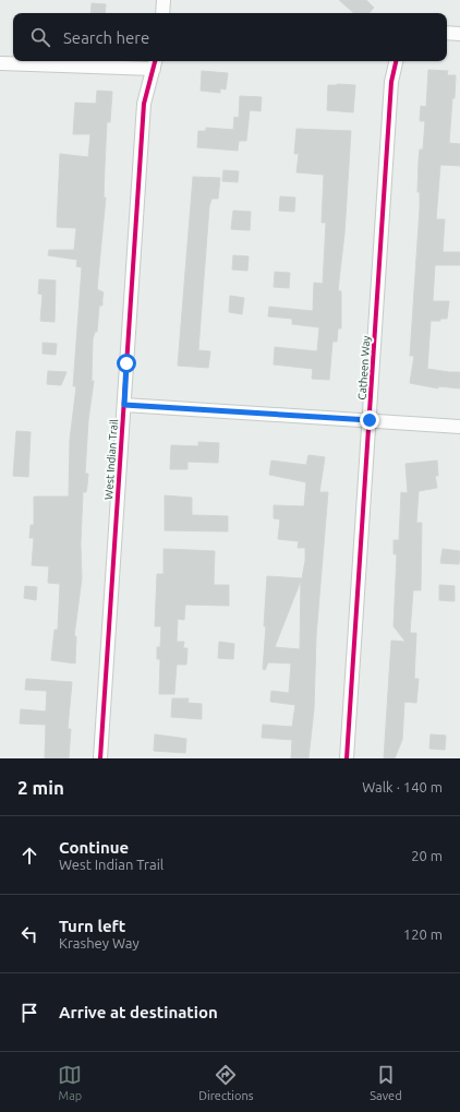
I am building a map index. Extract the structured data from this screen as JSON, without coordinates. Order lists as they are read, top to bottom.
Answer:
{
  "streets": {
    "street": ["Catheen Way", "West Indian Trail"]
  },
  "page": {
    "search": "Search here",
    "heading": ["2 min", "Walk · 140 m"],
    "list": [
      ["Continue", "West Indian Trail", "20 m"],
      ["Turn left", "Krashey Way", "120 m"],
      "Arrive at destination"
    ],
    "nav": ["Map", "Directions", "Saved"]
  }
}
